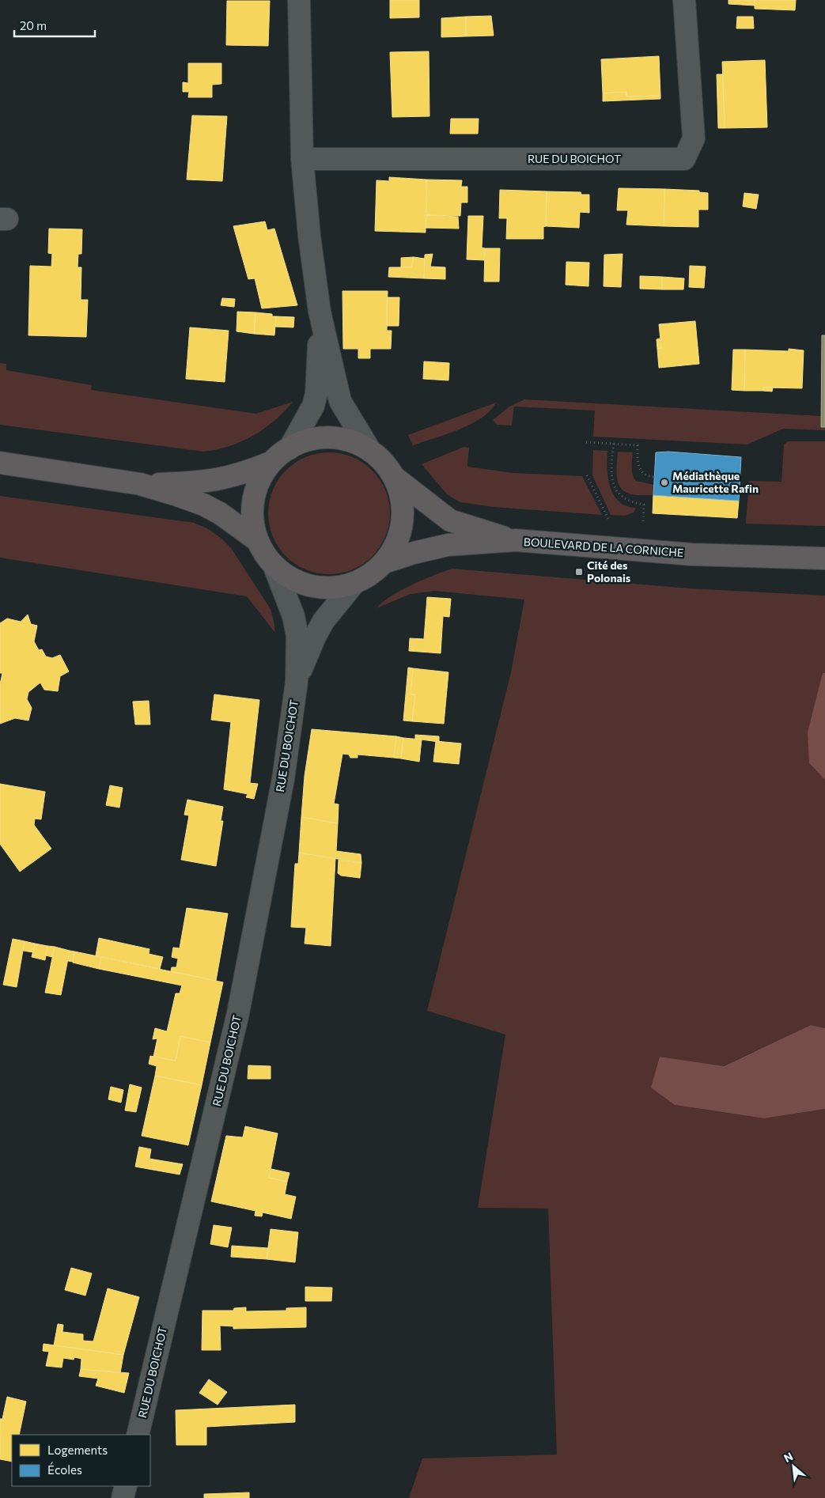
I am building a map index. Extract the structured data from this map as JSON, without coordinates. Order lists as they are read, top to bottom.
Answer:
{
  "streets": {
    "main road": ["BOULEVARD DE LA CORNICHE"],
    "street": ["RUE DU BOICHOT"]
  },
  "places": {
    "other": ["Médiathèque Mauricette Rafin"],
    "transit": ["Cité des Polonais"]
  },
  "legend": ["Logements", "Écoles"],
  "scale_bar": "20 m",
  "north": "top left"
}
